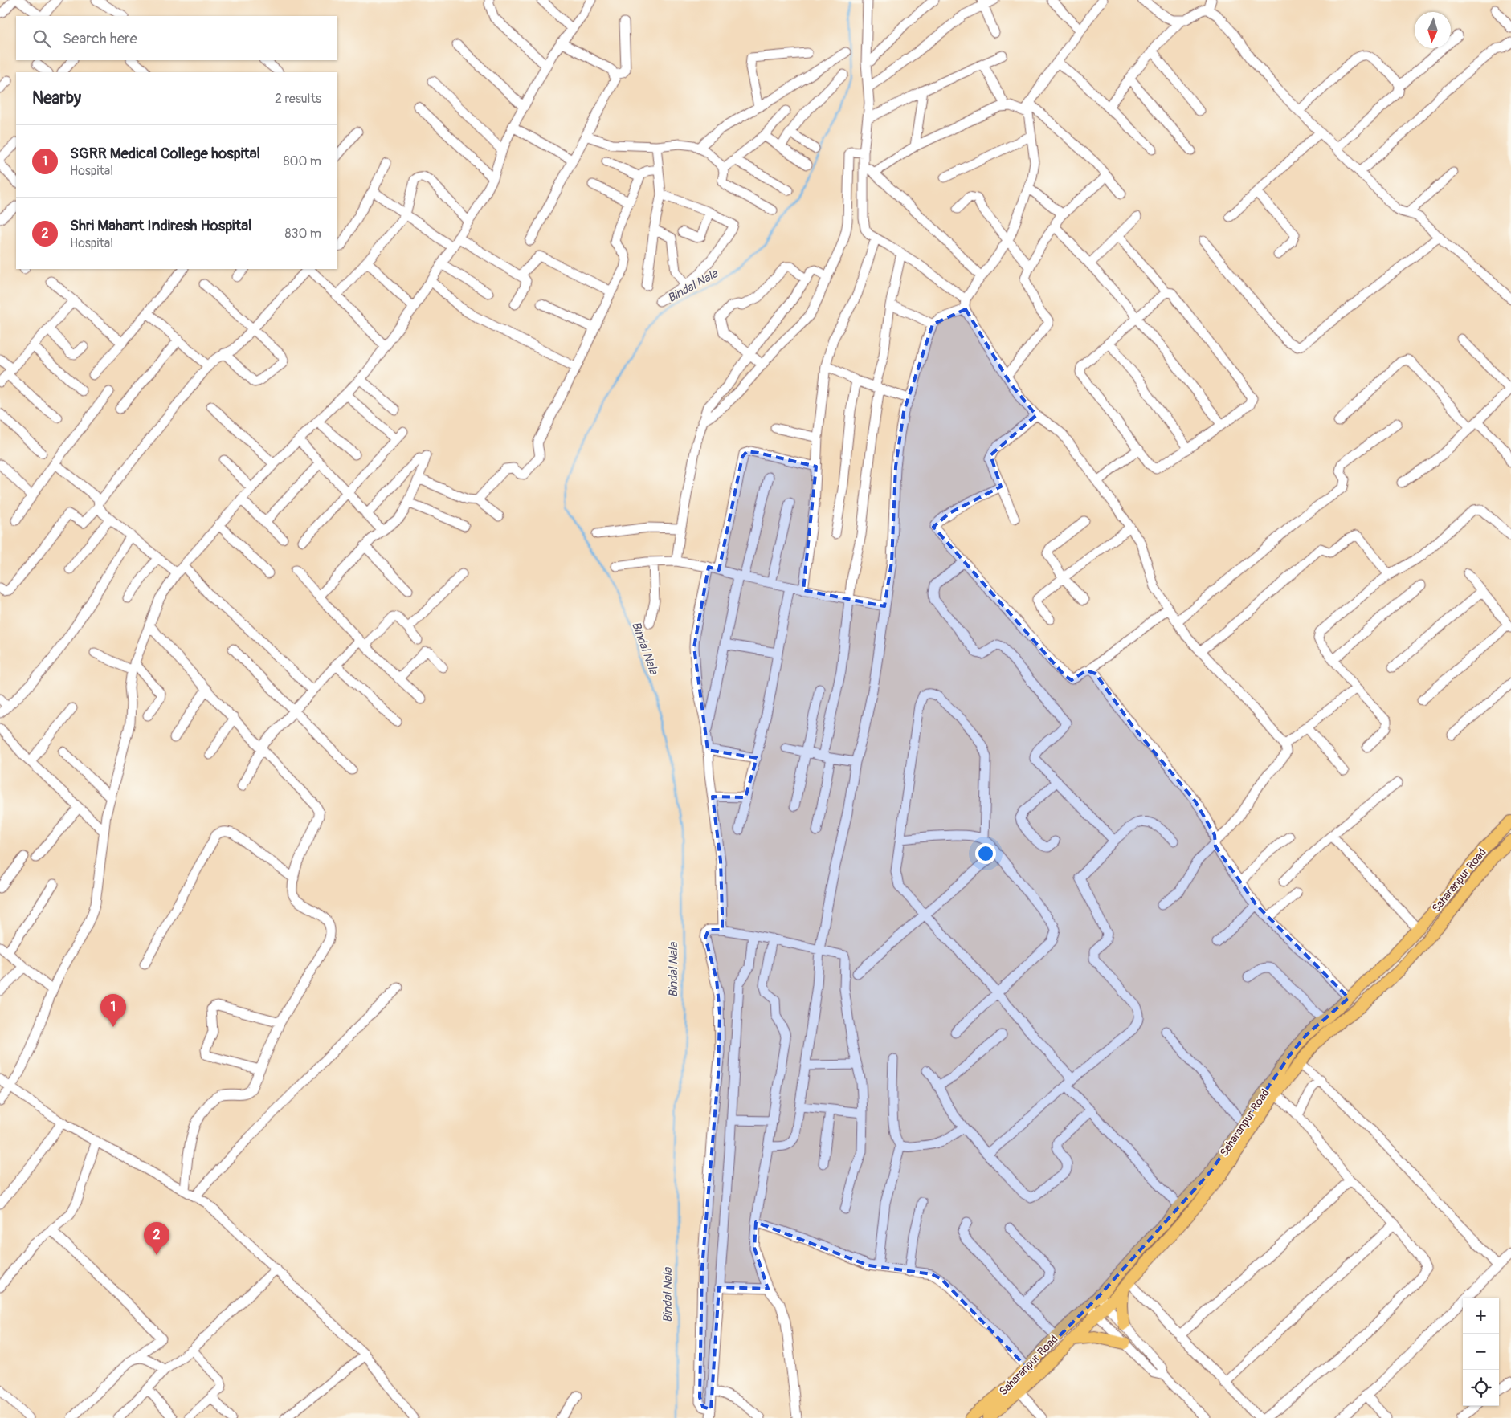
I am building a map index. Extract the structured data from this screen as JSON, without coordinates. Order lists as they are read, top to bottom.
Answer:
{
  "streets": {
    "main road": ["Saharanpur Road"]
  },
  "water": ["Bindal Nala"],
  "north": "bottom",
  "page": {
    "search": "Search here",
    "heading": ["Nearby", "2 results"],
    "list": [
      {
        "mark": "1",
        "name": "SGRR Medical College hospital",
        "note": "Hospital",
        "value": "800 m"
      },
      {
        "mark": "2",
        "name": "Shri Mahant Indiresh Hospital",
        "note": "Hospital",
        "value": "830 m"
      }
    ],
    "pins": ["1", "2"],
    "map_buttons": ["+", "−"]
  }
}
